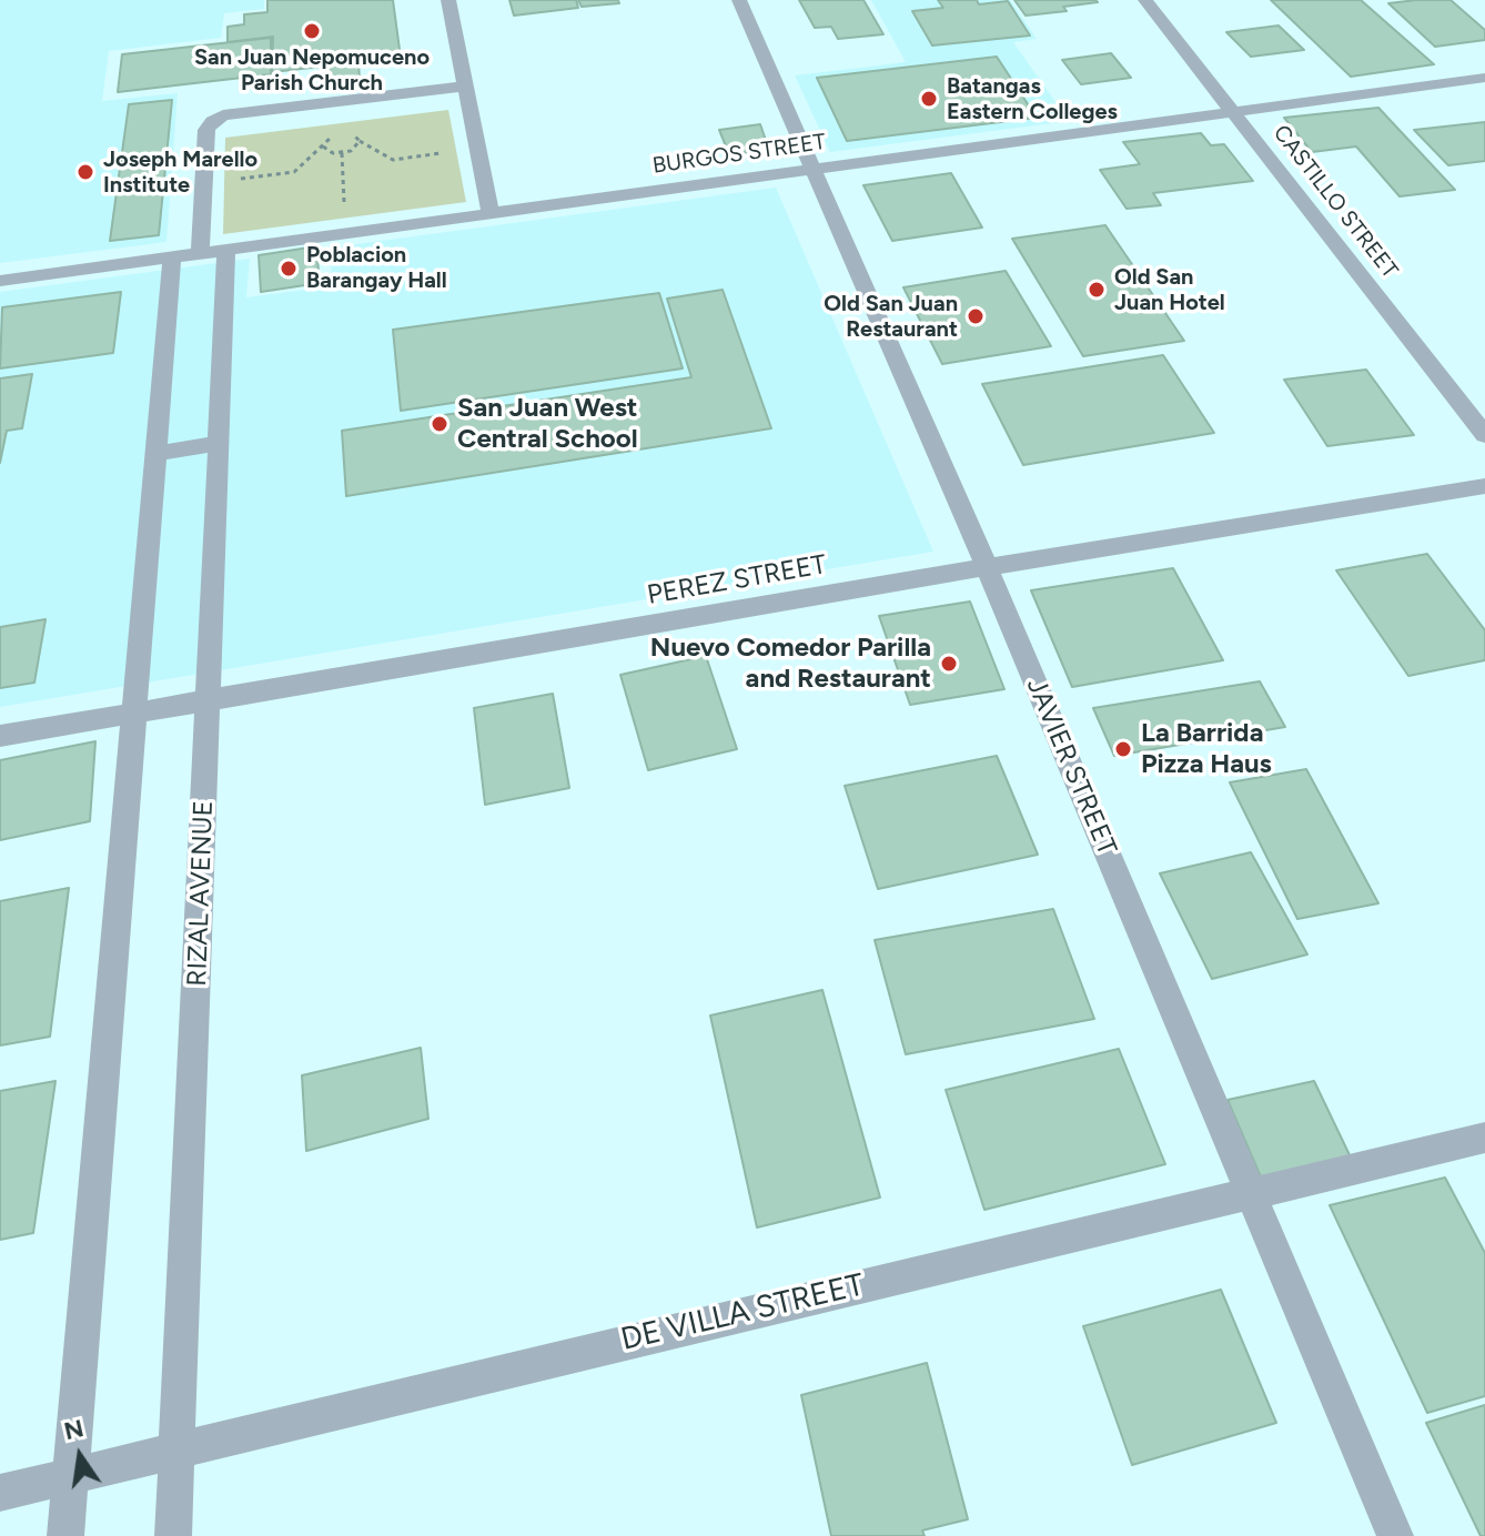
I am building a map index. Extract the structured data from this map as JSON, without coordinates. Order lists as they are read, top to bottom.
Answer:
{
  "streets": {
    "street": [
      "BURGOS STREET",
      "CASTILLO STREET",
      "PEREZ STREET",
      "JAVIER STREET",
      "RIZAL AVENUE",
      "DE VILLA STREET"
    ]
  },
  "crossings": [
    ["BURGOS STREET", "CASTILLO STREET"],
    ["BURGOS STREET", "JAVIER STREET"],
    ["BURGOS STREET", "RIZAL AVENUE"],
    ["PEREZ STREET", "JAVIER STREET"],
    ["PEREZ STREET", "RIZAL AVENUE"],
    ["JAVIER STREET", "DE VILLA STREET"],
    ["RIZAL AVENUE", "DE VILLA STREET"]
  ],
  "places": [
    "San Juan Nepomuceno Parish Church",
    "Batangas Eastern Colleges",
    "Joseph Marello Institute",
    "Poblacion Barangay Hall",
    "Old San Juan Hotel",
    "Old San Juan Restaurant",
    "San Juan West Central School",
    "Nuevo Comedor Parilla and Restaurant",
    "La Barrida Pizza Haus"
  ],
  "north": "top"
}
